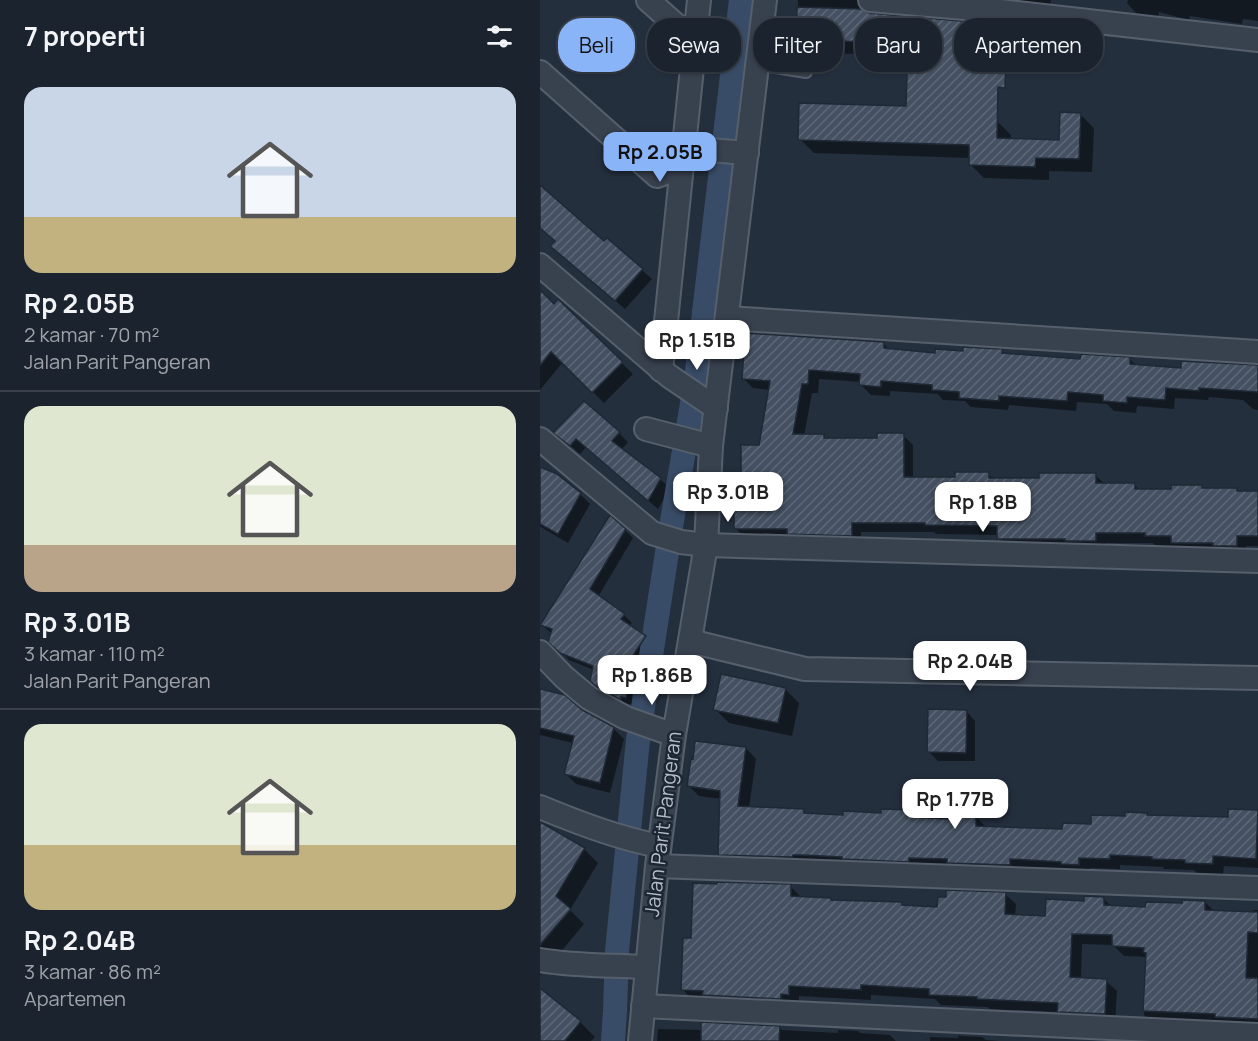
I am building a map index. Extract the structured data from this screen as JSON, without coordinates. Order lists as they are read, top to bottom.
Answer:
{
  "streets": {
    "street": ["Jalan Parit Pangeran"]
  },
  "page": {
    "heading": "7 properti",
    "chip": [
      "Beli",
      "Sewa",
      "Filter",
      "Baru",
      "Apartemen"
    ],
    "list": [
      {
        "name": "Rp 2.05B",
        "note": "2 kamar · 70 m² · Jalan Parit Pangeran"
      },
      {
        "name": "Rp 3.01B",
        "note": "3 kamar · 110 m² · Jalan Parit Pangeran"
      },
      {
        "name": "Rp 2.04B",
        "note": "3 kamar · 86 m² · Apartemen"
      }
    ],
    "price": [
      "Rp 2.05B",
      "Rp 1.51B",
      "Rp 3.01B",
      "Rp 1.8B",
      "Rp 2.04B",
      "Rp 1.86B",
      "Rp 1.77B"
    ]
  }
}
